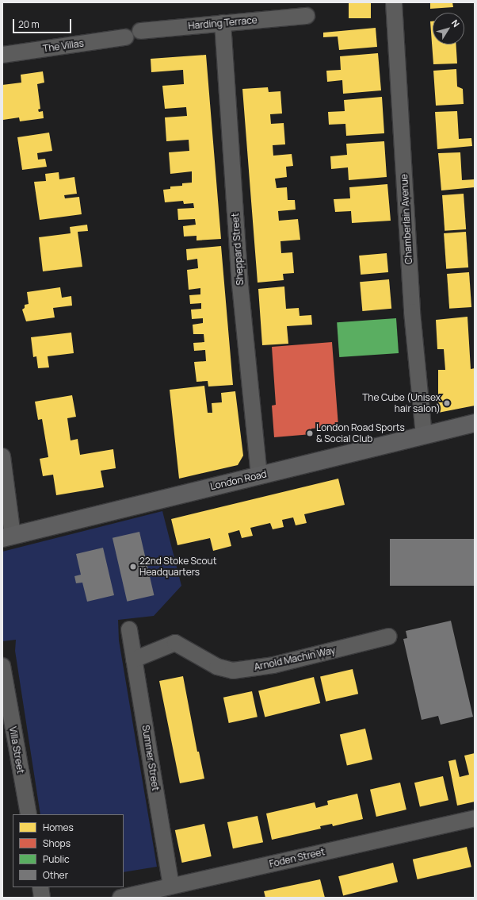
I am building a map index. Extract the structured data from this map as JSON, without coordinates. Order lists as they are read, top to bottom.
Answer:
{
  "streets": {
    "main road": ["London Road"],
    "street": [
      "Harding Terrace",
      "The Villas",
      "Chamberlain Avenue",
      "Sheppard Street",
      "Arnold Machin Way",
      "Villa Street",
      "Summer Street",
      "Foden Street"
    ]
  },
  "crossings": [
    ["Harding Terrace", "Sheppard Street"],
    ["Chamberlain Avenue", "London Road"],
    ["Sheppard Street", "London Road"],
    ["Arnold Machin Way", "Summer Street"],
    ["Summer Street", "Foden Street"]
  ],
  "places": ["The Cube (Unisex hair salon)", "London Road Sports & Social Club", "22nd Stoke Scout Headquarters"],
  "legend": [
    "Homes",
    "Shops",
    "Public",
    "Other"
  ],
  "scale_bar": "20 m",
  "north": "top right"
}
